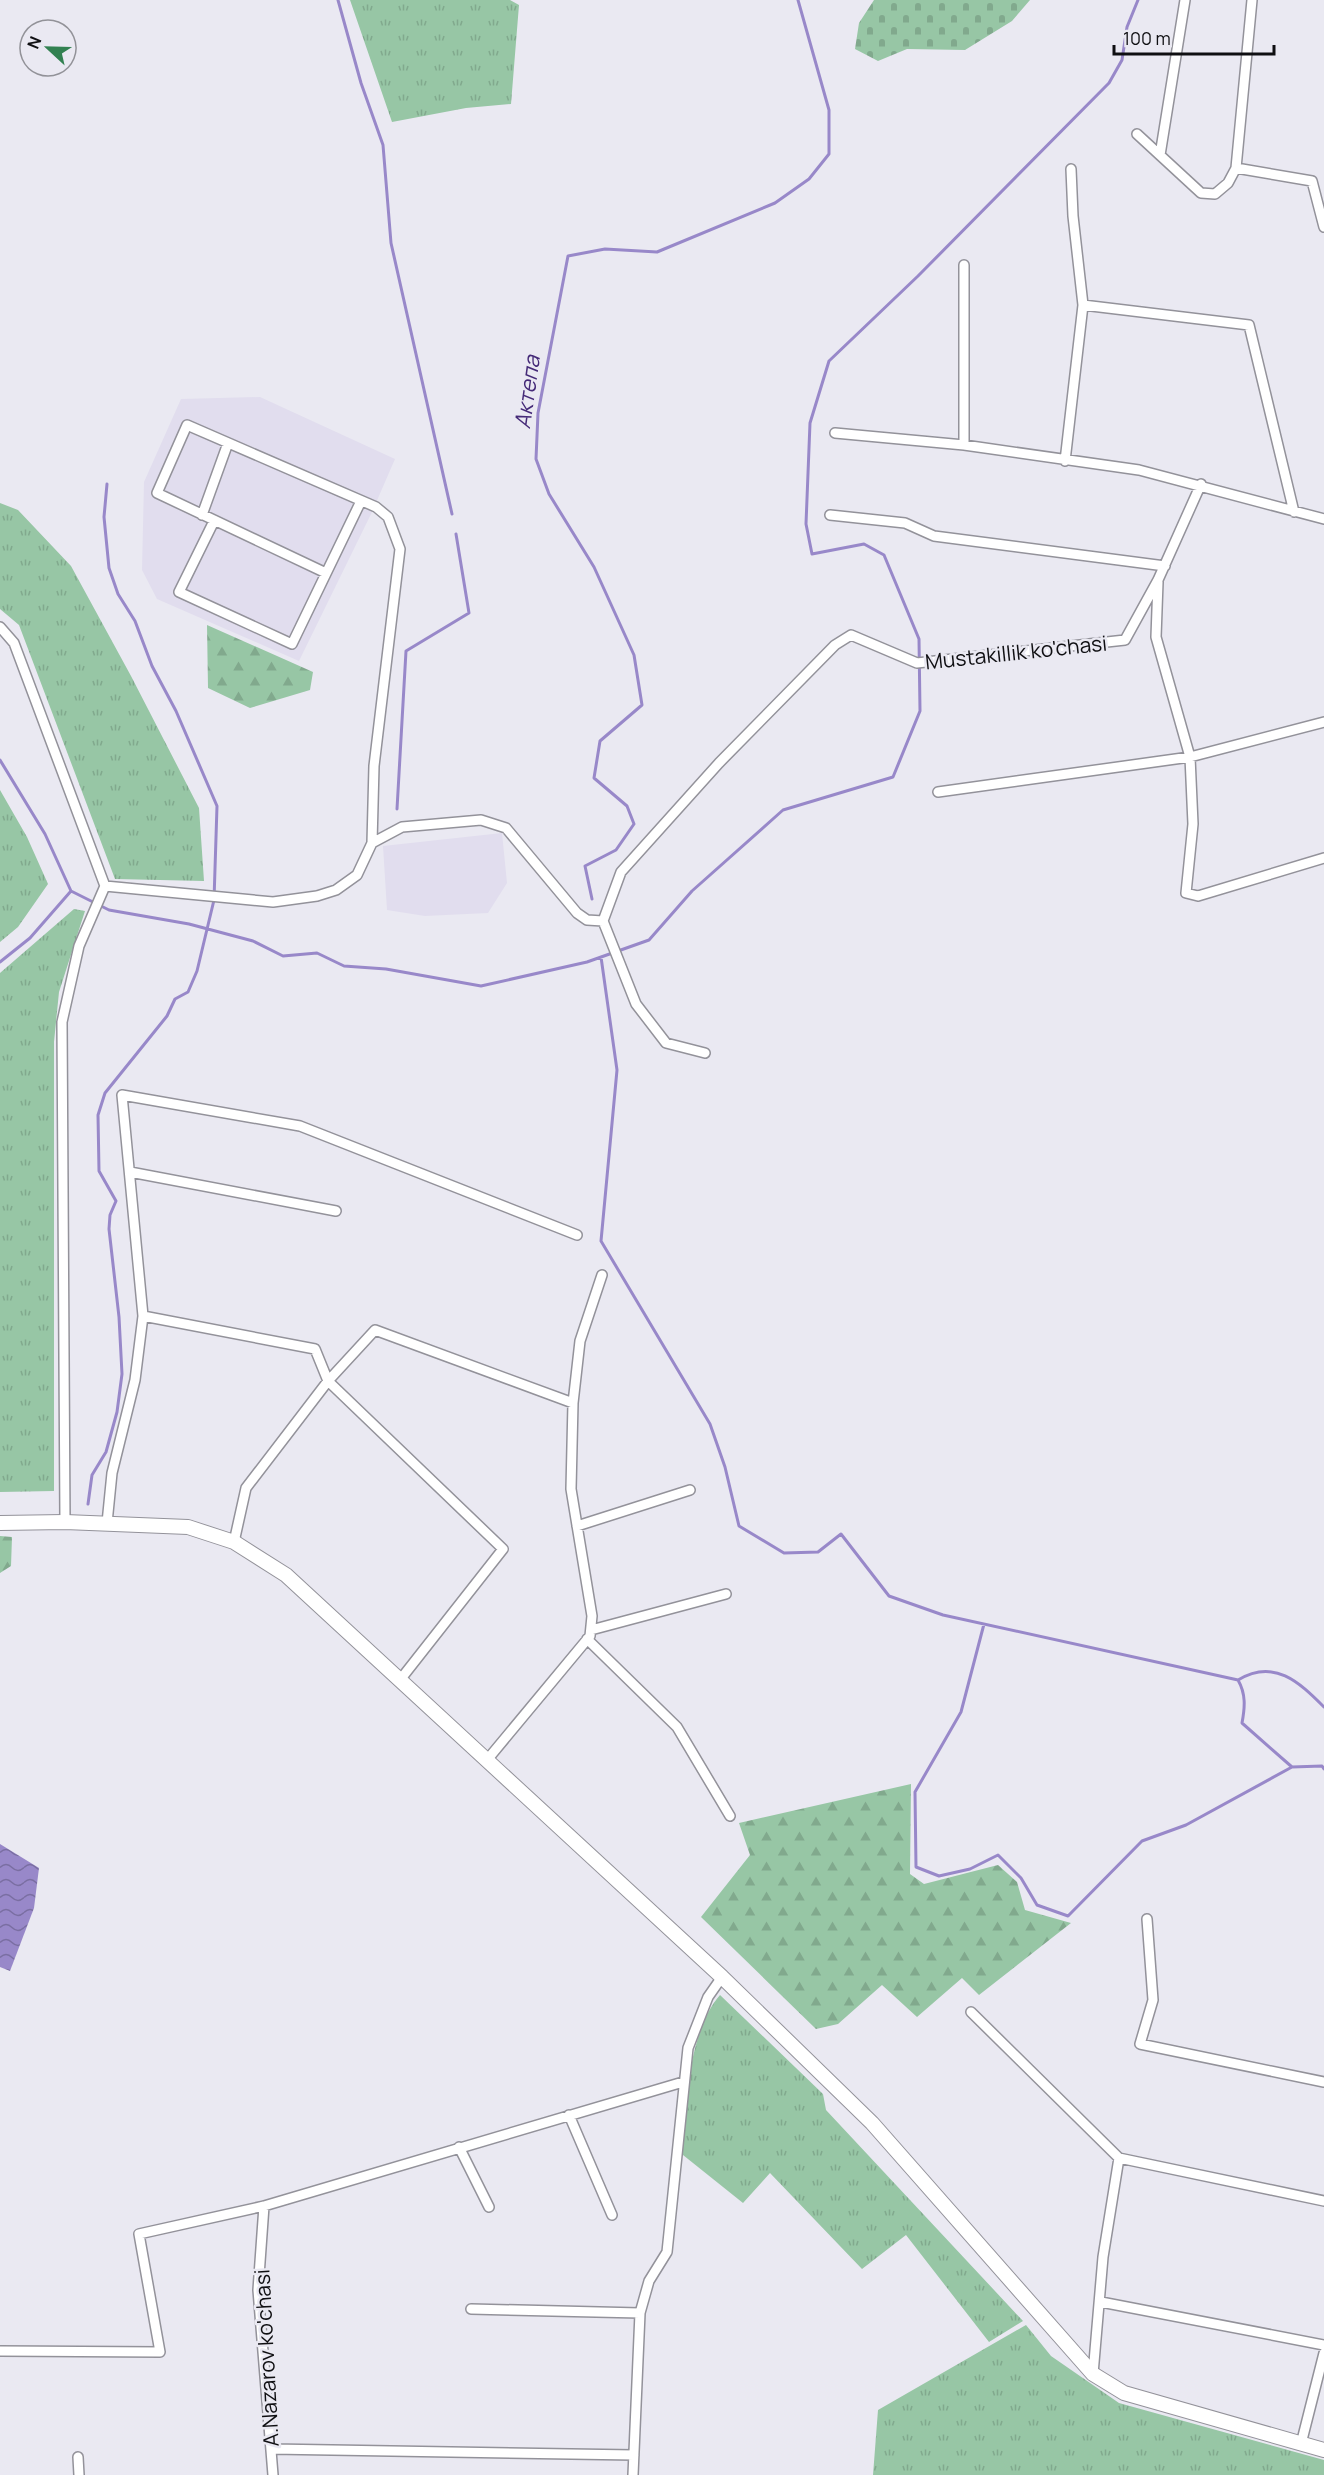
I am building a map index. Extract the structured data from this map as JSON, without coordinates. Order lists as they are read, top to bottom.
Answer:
{
  "streets": {
    "street": ["Mustakillik ko'chasi", "A.Nazarov ko'chasi"]
  },
  "water": ["Актепа"],
  "scale_bar": "100 m",
  "north": "left"
}
